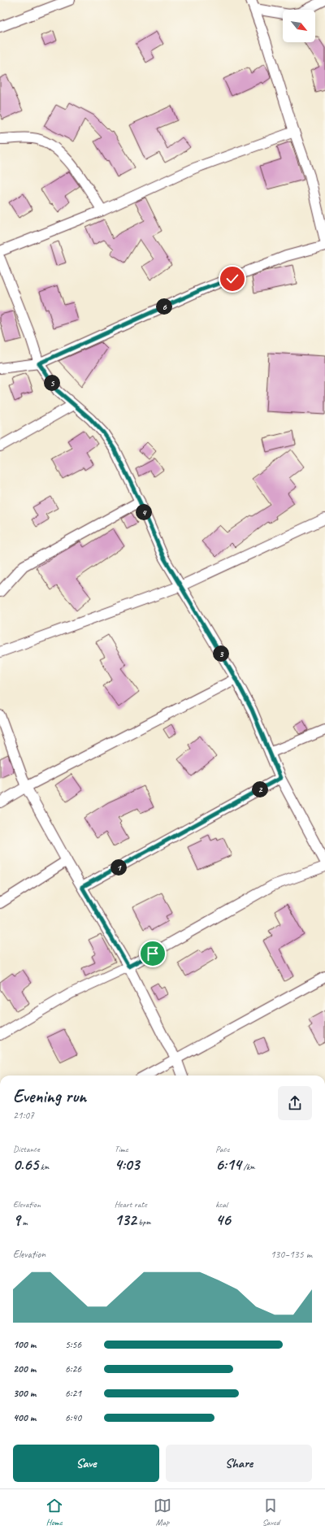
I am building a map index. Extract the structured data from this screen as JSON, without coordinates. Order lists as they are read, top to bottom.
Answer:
{
  "north": "bottom right",
  "page": {
    "pins": [
      "6",
      "5",
      "4",
      "3",
      "2",
      "1"
    ],
    "heading": ["Evening run", "21:07"],
    "stats": [
      ["Distance", "0.65 km"],
      ["Time", "4:03"],
      ["Pace", "6:14 /km"],
      ["Elevation", "9 m"],
      ["Heart rate", "132 bpm"],
      ["kcal", "46"]
    ],
    "chart": ["Elevation", "130–135 m"],
    "list": [
      {
        "name": "100 m",
        "note": "5:56"
      },
      {
        "name": "200 m",
        "note": "6:26"
      },
      {
        "name": "300 m",
        "note": "6:21"
      },
      {
        "name": "400 m",
        "note": "6:40"
      }
    ],
    "buttons": ["Save", "Share"],
    "tabs": ["Home", "Map", "Saved"]
  }
}
